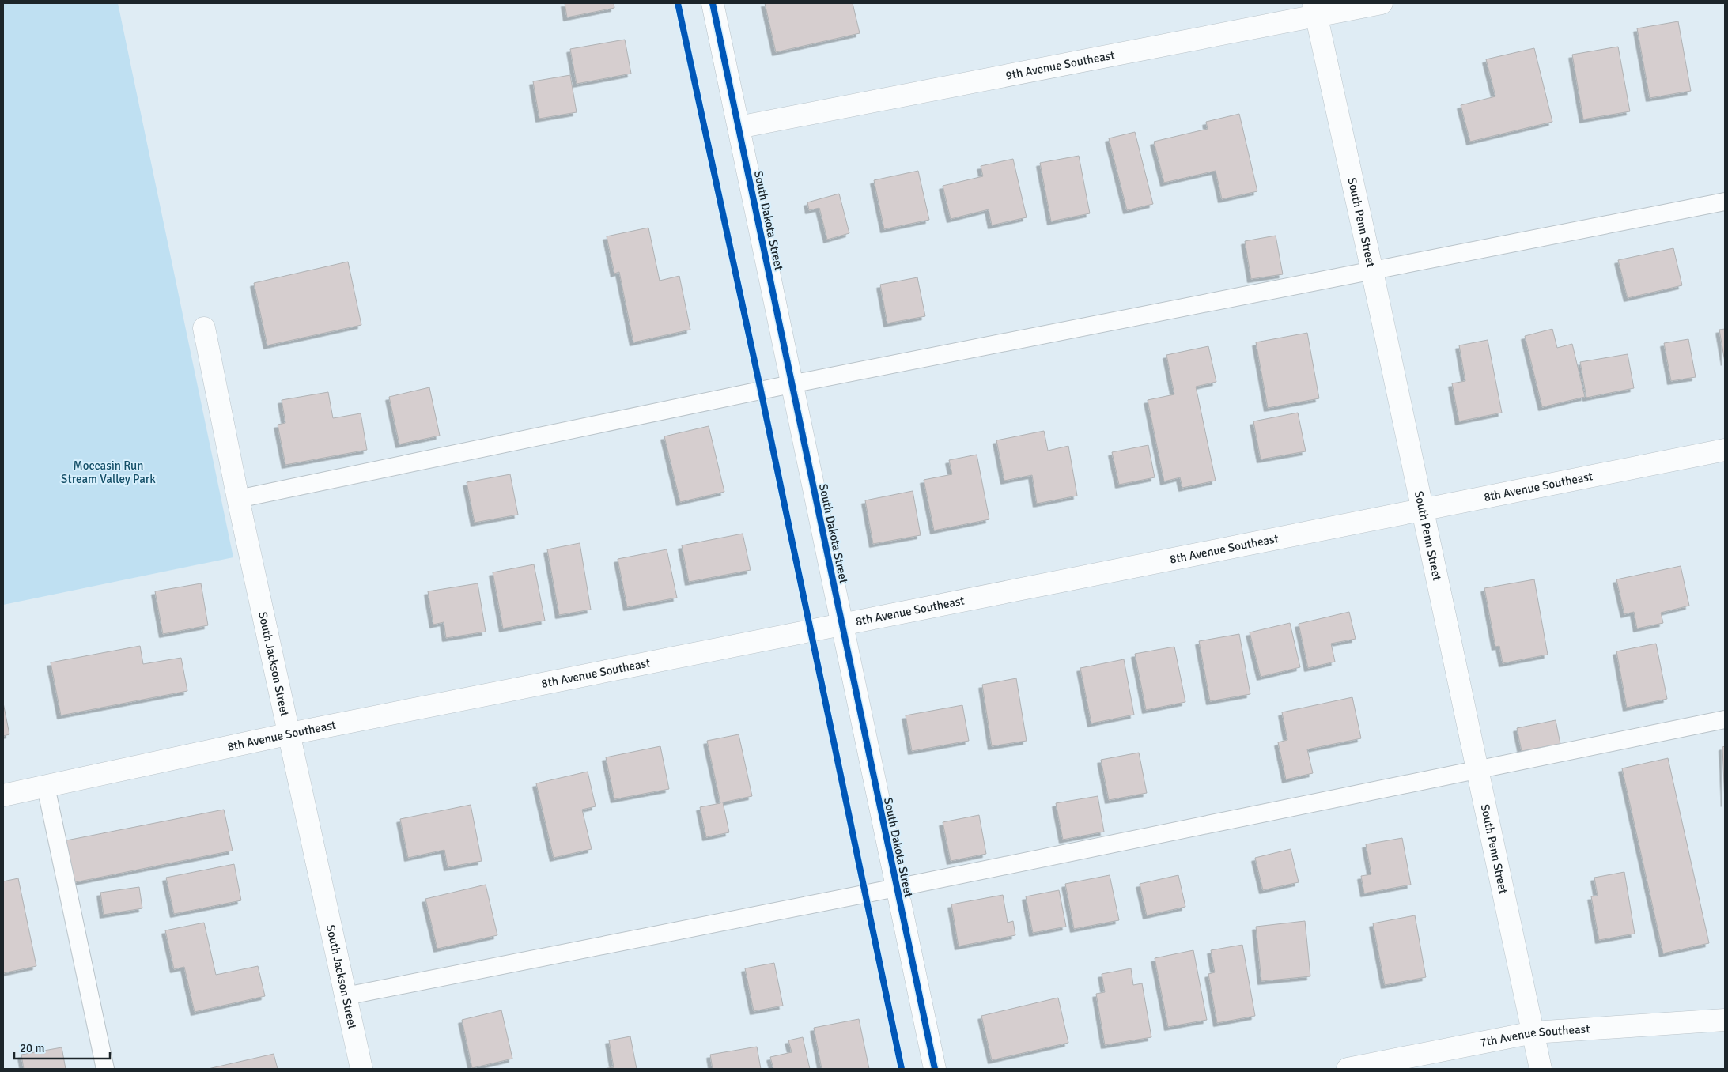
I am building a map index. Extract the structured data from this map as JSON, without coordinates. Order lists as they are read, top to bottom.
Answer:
{
  "streets": {
    "street": [
      "9th Avenue Southeast",
      "South Dakota Street",
      "South Penn Street",
      "8th Avenue Southeast",
      "South Jackson Street",
      "7th Avenue Southeast"
    ]
  },
  "crossings": [
    ["9th Avenue Southeast", "South Dakota Street"],
    ["9th Avenue Southeast", "South Penn Street"],
    ["South Dakota Street", "8th Avenue Southeast"],
    ["South Penn Street", "8th Avenue Southeast"],
    ["South Penn Street", "7th Avenue Southeast"],
    ["8th Avenue Southeast", "South Jackson Street"]
  ],
  "parks": ["Moccasin Run Stream Valley Park"],
  "scale_bar": "20 m"
}
